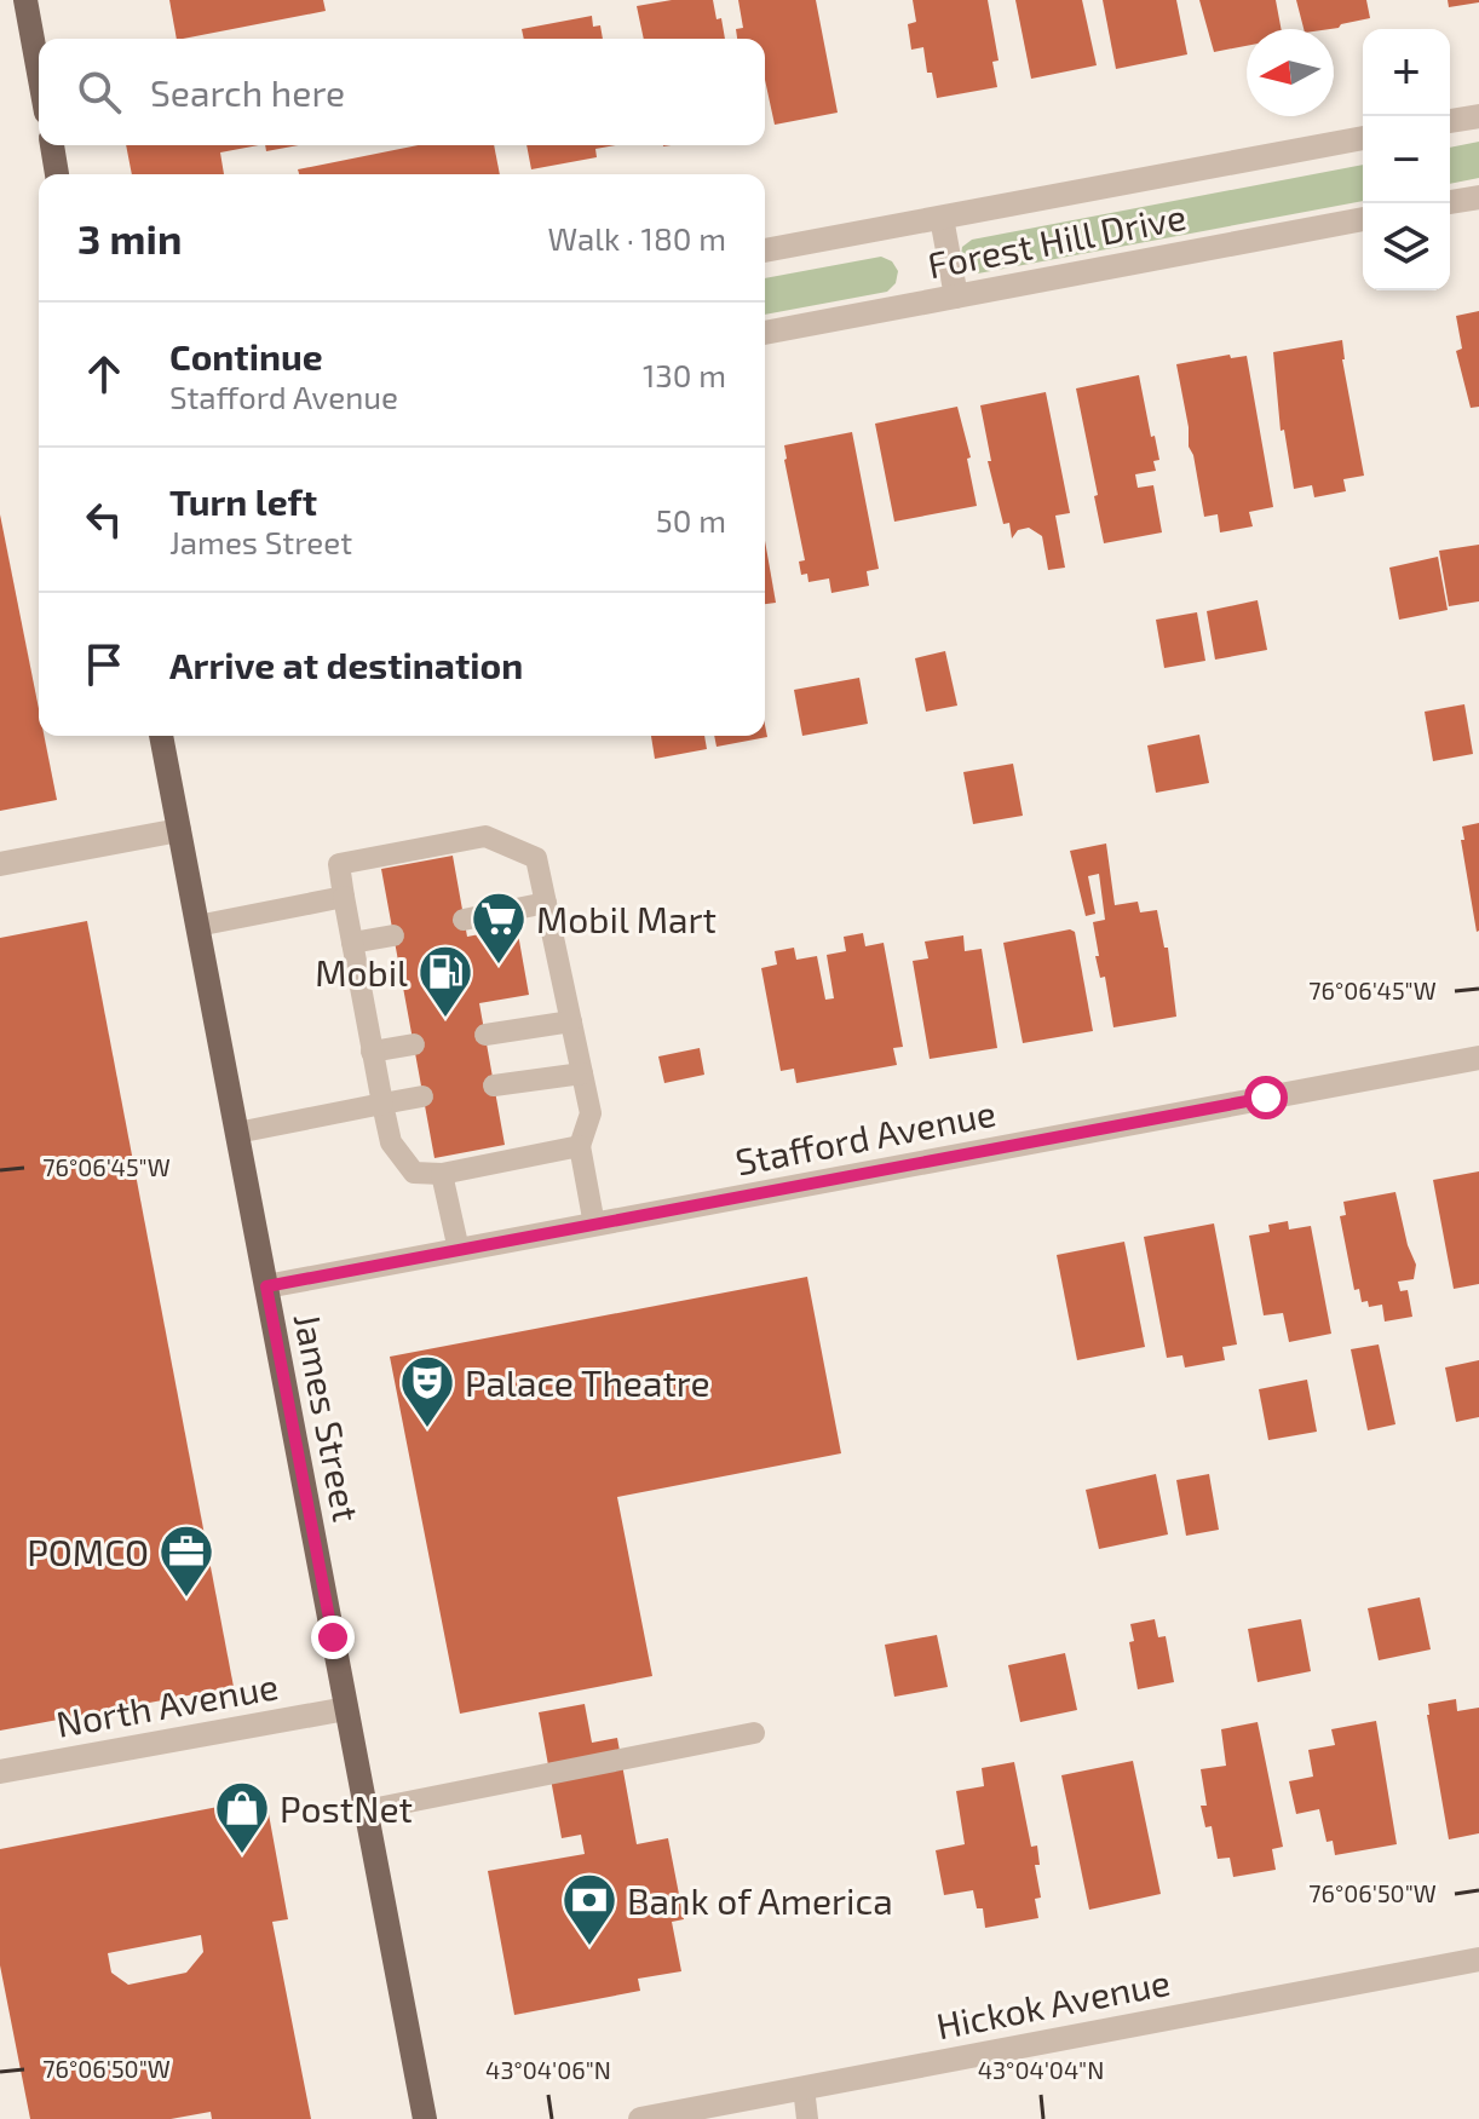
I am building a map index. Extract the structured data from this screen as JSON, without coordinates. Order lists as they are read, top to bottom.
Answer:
{
  "streets": {
    "main road": ["James Street"],
    "street": [
      "Forest Hill Drive",
      "Stafford Avenue",
      "North Avenue",
      "Hickok Avenue"
    ]
  },
  "crossings": [
    ["Stafford Avenue", "James Street"],
    ["James Street", "North Avenue"]
  ],
  "places": {
    "supermarket": ["Mobil Mart"],
    "fuel station": ["Mobil"],
    "theatre": ["Palace Theatre"],
    "office": ["POMCO"],
    "shop": ["PostNet"],
    "bank": ["Bank of America"]
  },
  "north": "left",
  "page": {
    "map_buttons": ["+", "−"],
    "search": "Search here",
    "heading": ["3 min", "Walk · 180 m"],
    "list": [
      ["Continue", "Stafford Avenue", "130 m"],
      ["Turn left", "James Street", "50 m"],
      "Arrive at destination"
    ]
  },
  "coordinates": [
    "76°06'45\"W",
    "76°06'50\"W",
    "43°04'06\"N",
    "43°04'04\"N"
  ]
}
